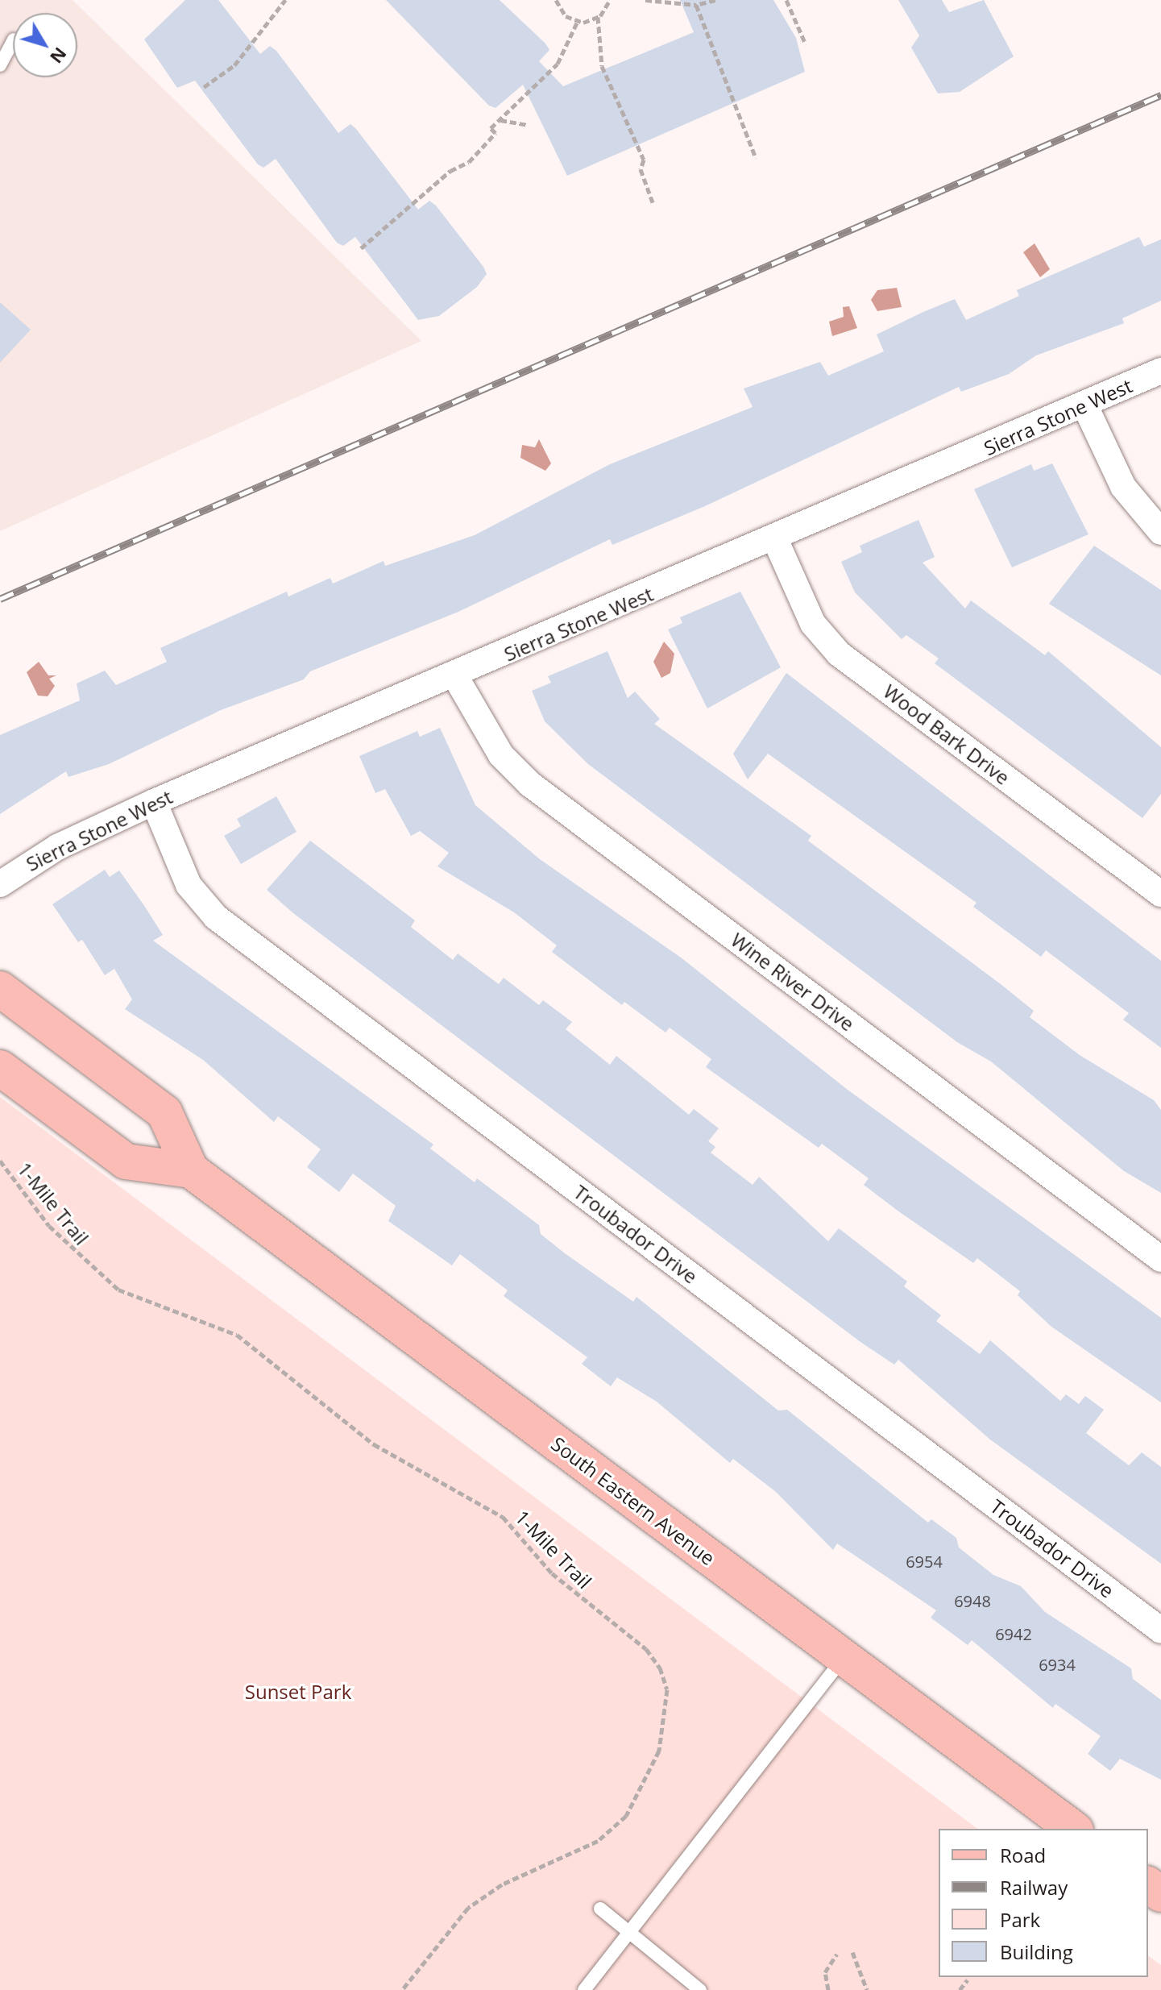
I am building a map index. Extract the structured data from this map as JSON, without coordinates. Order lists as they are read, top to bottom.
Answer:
{
  "streets": {
    "main road": ["South Eastern Avenue"],
    "street": [
      "Sierra Stone West",
      "Wood Bark Drive",
      "Wine River Drive",
      "Troubador Drive"
    ],
    "path": ["1-Mile Trail"]
  },
  "crossings": [
    ["Sierra Stone West", "Wood Bark Drive"],
    ["Sierra Stone West", "Wine River Drive"],
    ["Sierra Stone West", "Troubador Drive"]
  ],
  "parks": ["Sunset Park"],
  "house_numbers": [
    "6954",
    "6948",
    "6942",
    "6934"
  ],
  "legend": [
    "Road",
    "Railway",
    "Park",
    "Building"
  ],
  "north": "bottom right"
}
